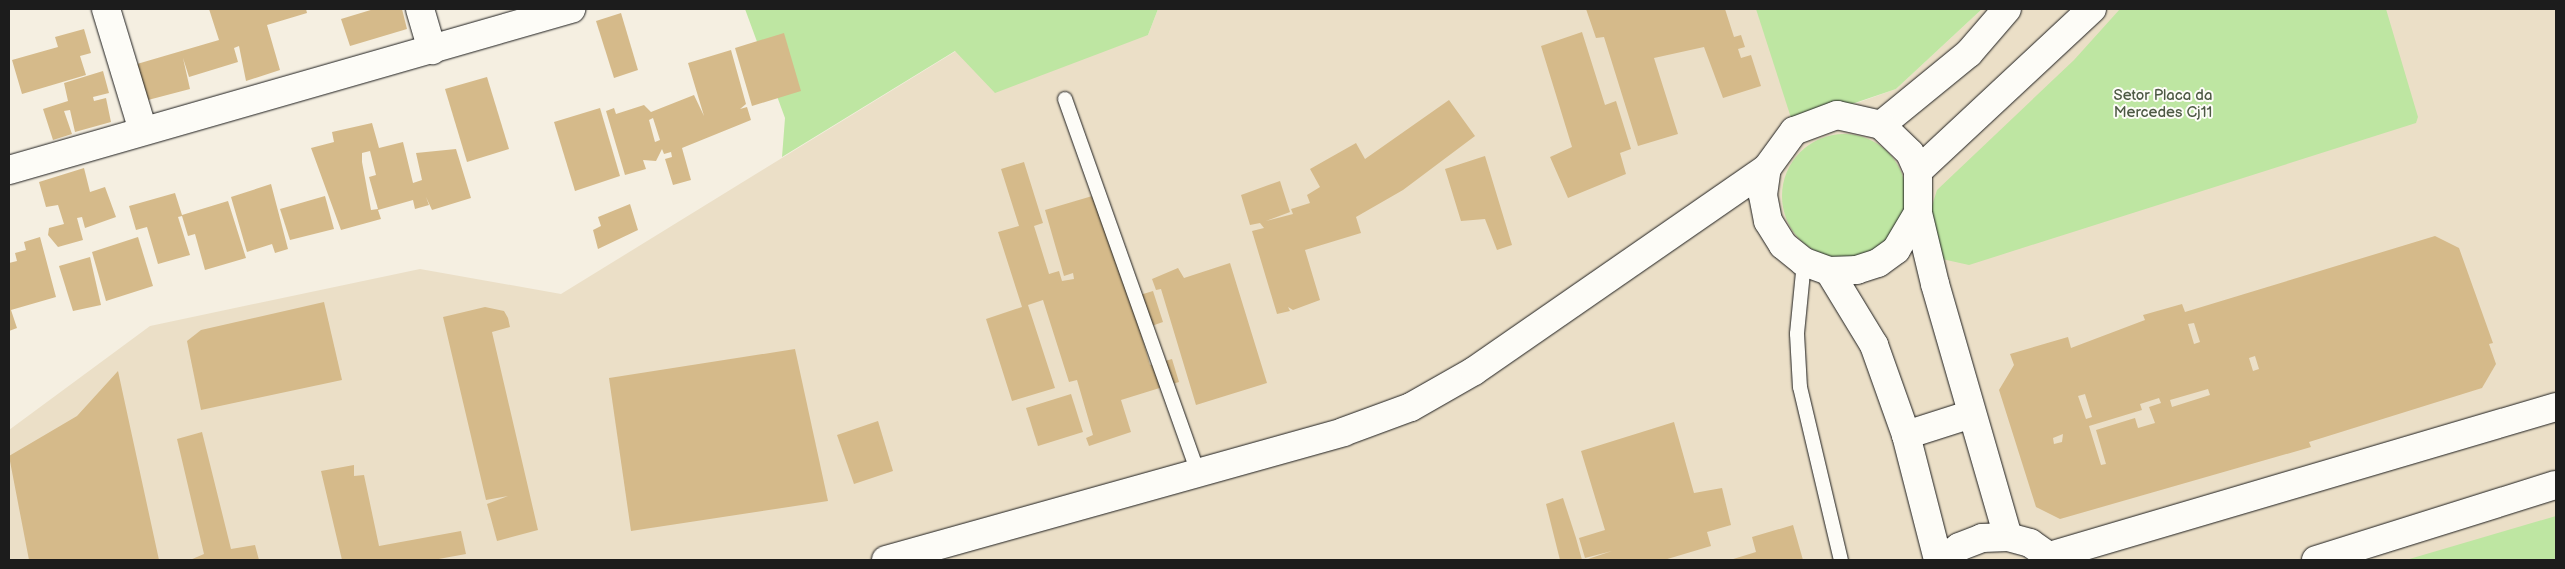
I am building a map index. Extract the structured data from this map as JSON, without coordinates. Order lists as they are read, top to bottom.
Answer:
{
  "parks": ["Setor Placa da Mercedes Cj11"]
}
